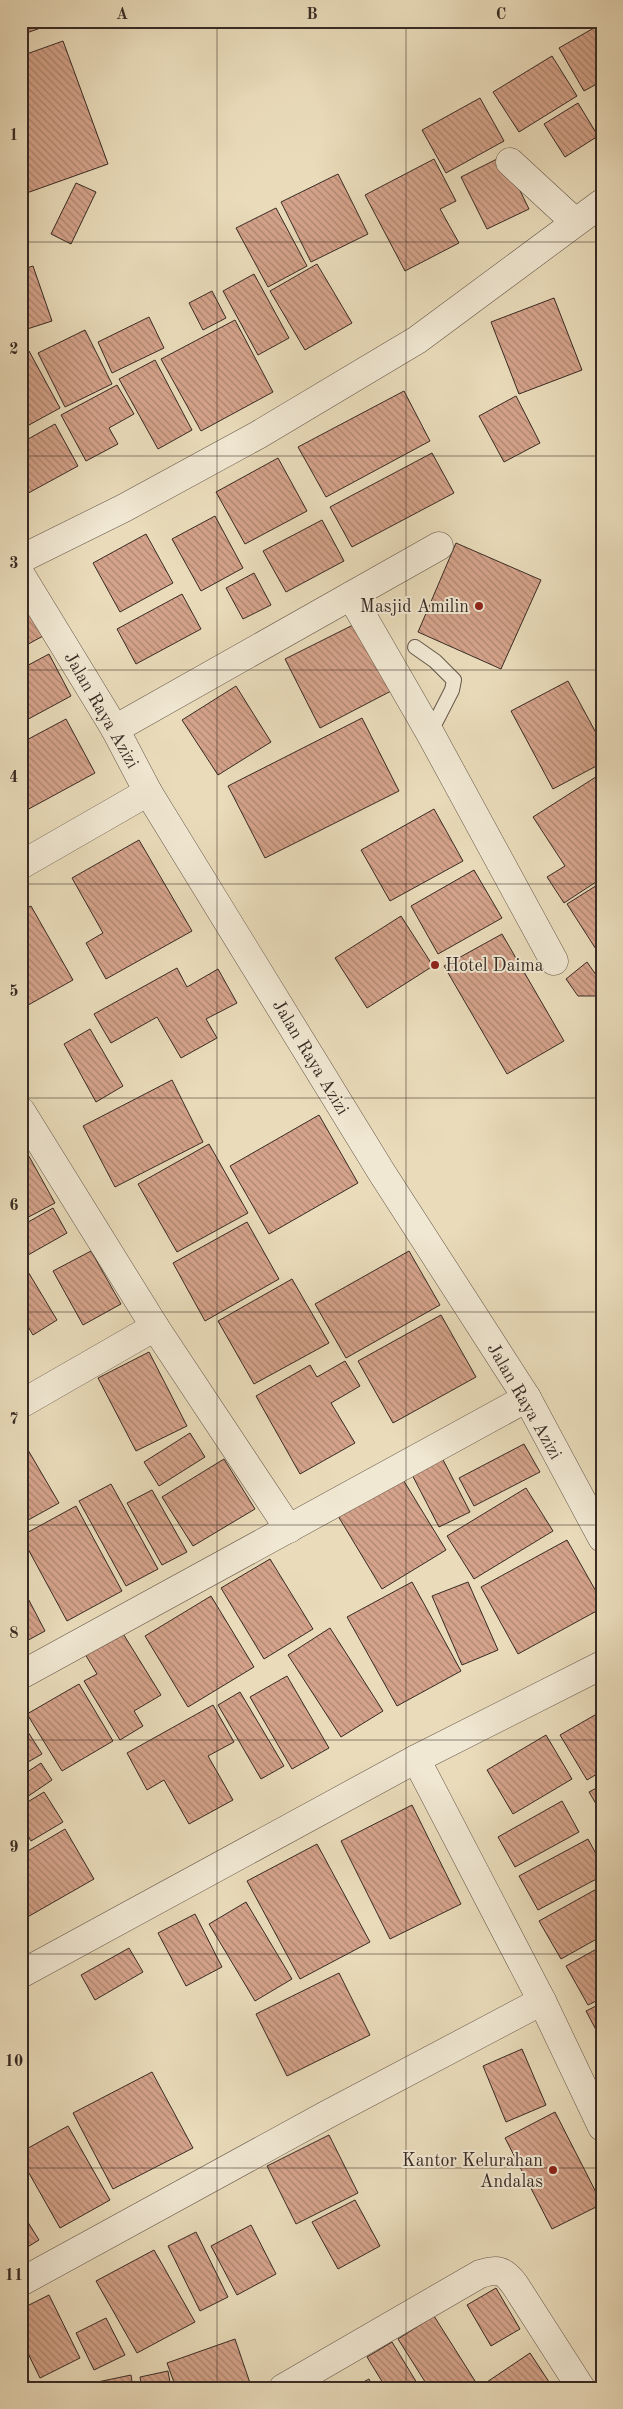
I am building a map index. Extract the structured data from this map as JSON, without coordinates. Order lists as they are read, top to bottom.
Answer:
{
  "streets": {
    "street": ["Jalan Raya Azizi"]
  },
  "places": ["Masjid Amilin", "Hotel Daima", "Kantor Kelurahan Andalas"],
  "grid": {
    "columns": ["A", "B", "C"],
    "rows": [
      "1",
      "2",
      "3",
      "4",
      "5",
      "6",
      "7",
      "8",
      "9",
      "10",
      "11"
    ]
  }
}
